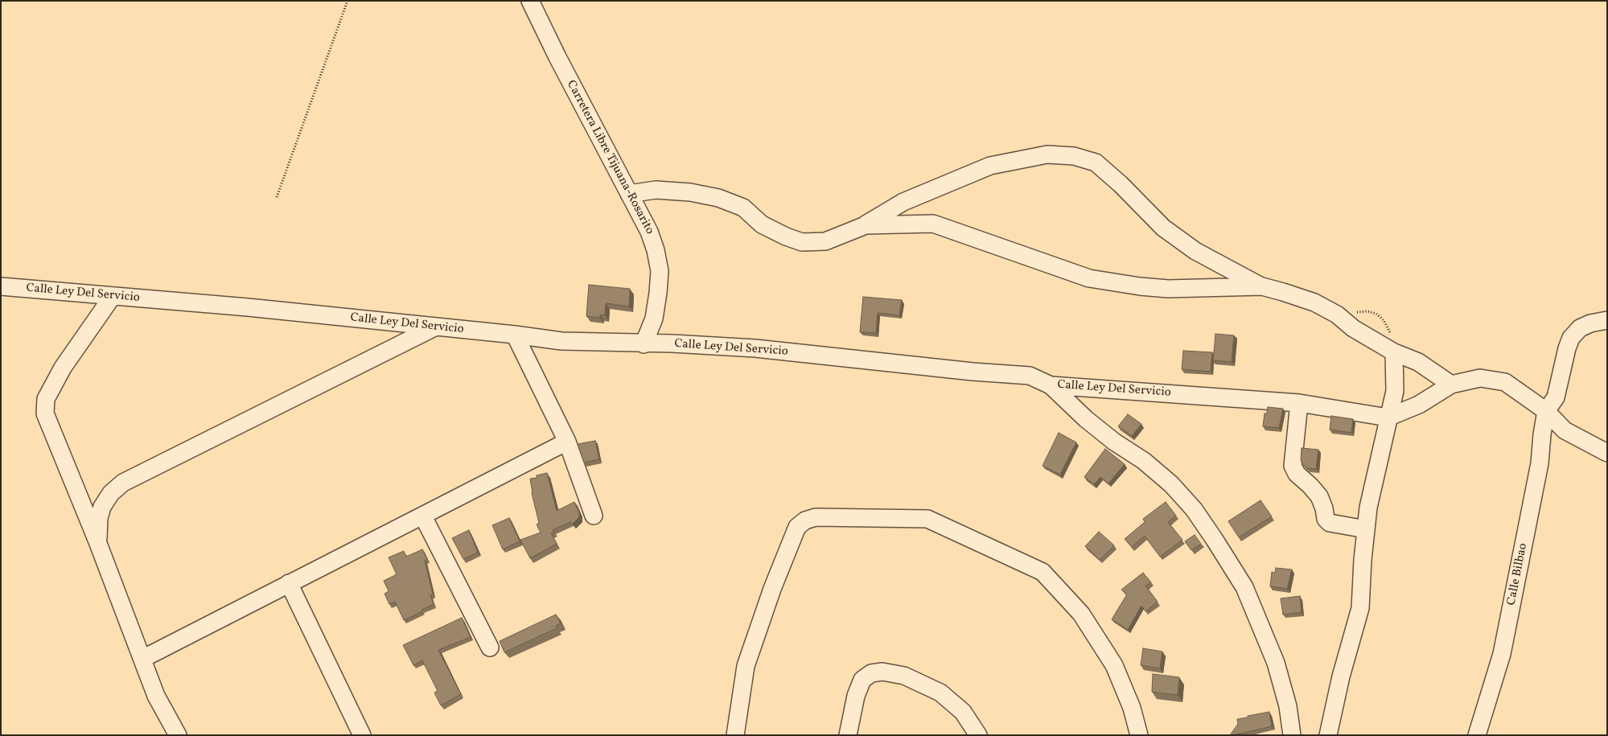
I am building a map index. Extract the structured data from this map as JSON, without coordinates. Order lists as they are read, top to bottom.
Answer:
{
  "streets": {
    "street": ["Carretera Libre Tijuana-Rosarito", "Calle Ley Del Servicio", "Calle Bilbao"]
  },
  "crossings": [
    ["Carretera Libre Tijuana-Rosarito", "Calle Ley Del Servicio"]
  ]
}
